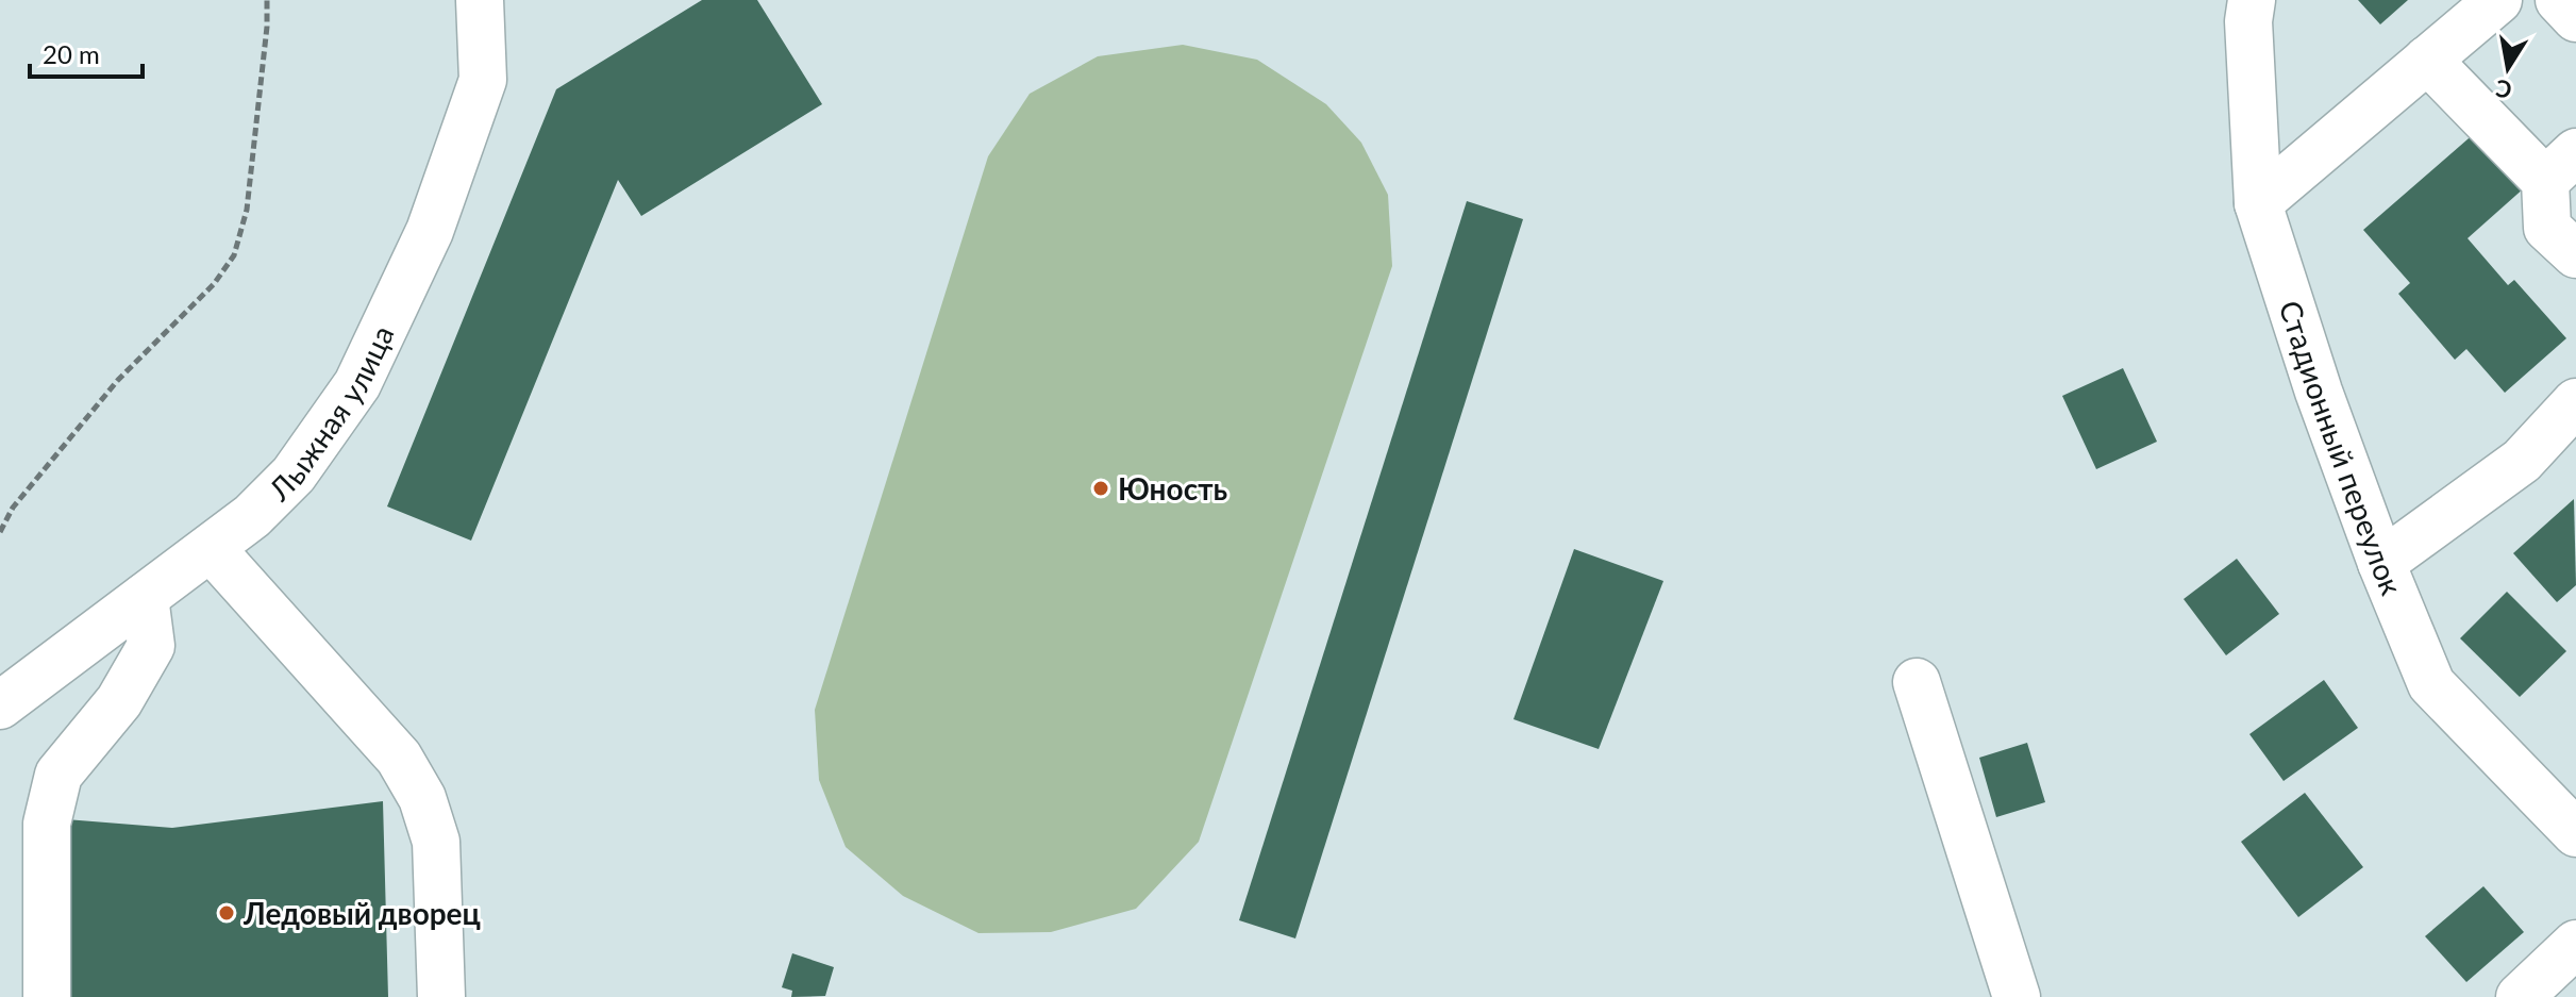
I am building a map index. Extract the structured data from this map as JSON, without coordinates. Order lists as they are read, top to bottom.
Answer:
{
  "streets": {
    "street": ["Лыжная улица", "Стадионный переулок"]
  },
  "places": ["Юность", "Ледовый дворец"],
  "scale_bar": "20 m",
  "north": "bottom"
}
